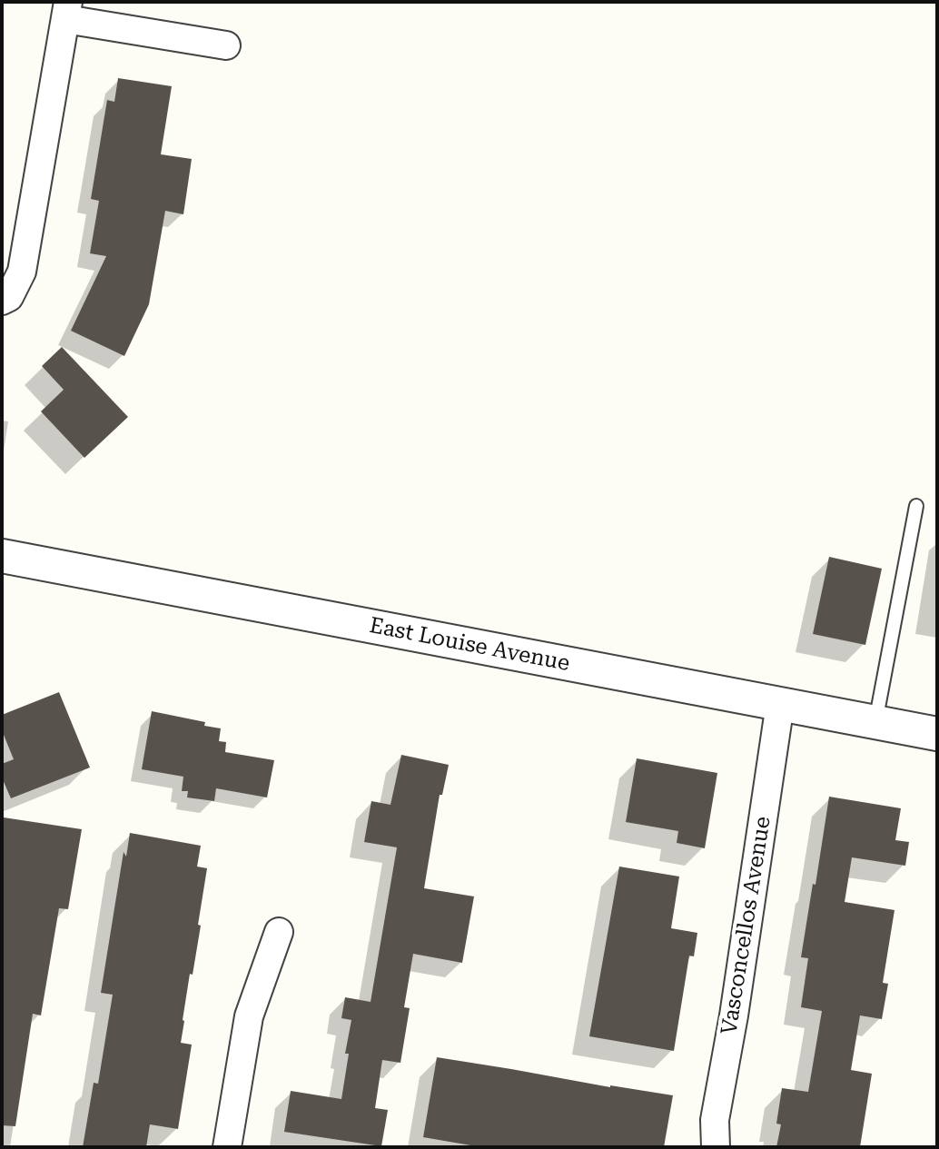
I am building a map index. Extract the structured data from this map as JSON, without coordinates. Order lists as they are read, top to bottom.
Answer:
{
  "streets": {
    "street": ["East Louise Avenue", "Vasconcellos Avenue"]
  },
  "crossings": [
    ["East Louise Avenue", "Vasconcellos Avenue"]
  ]
}
